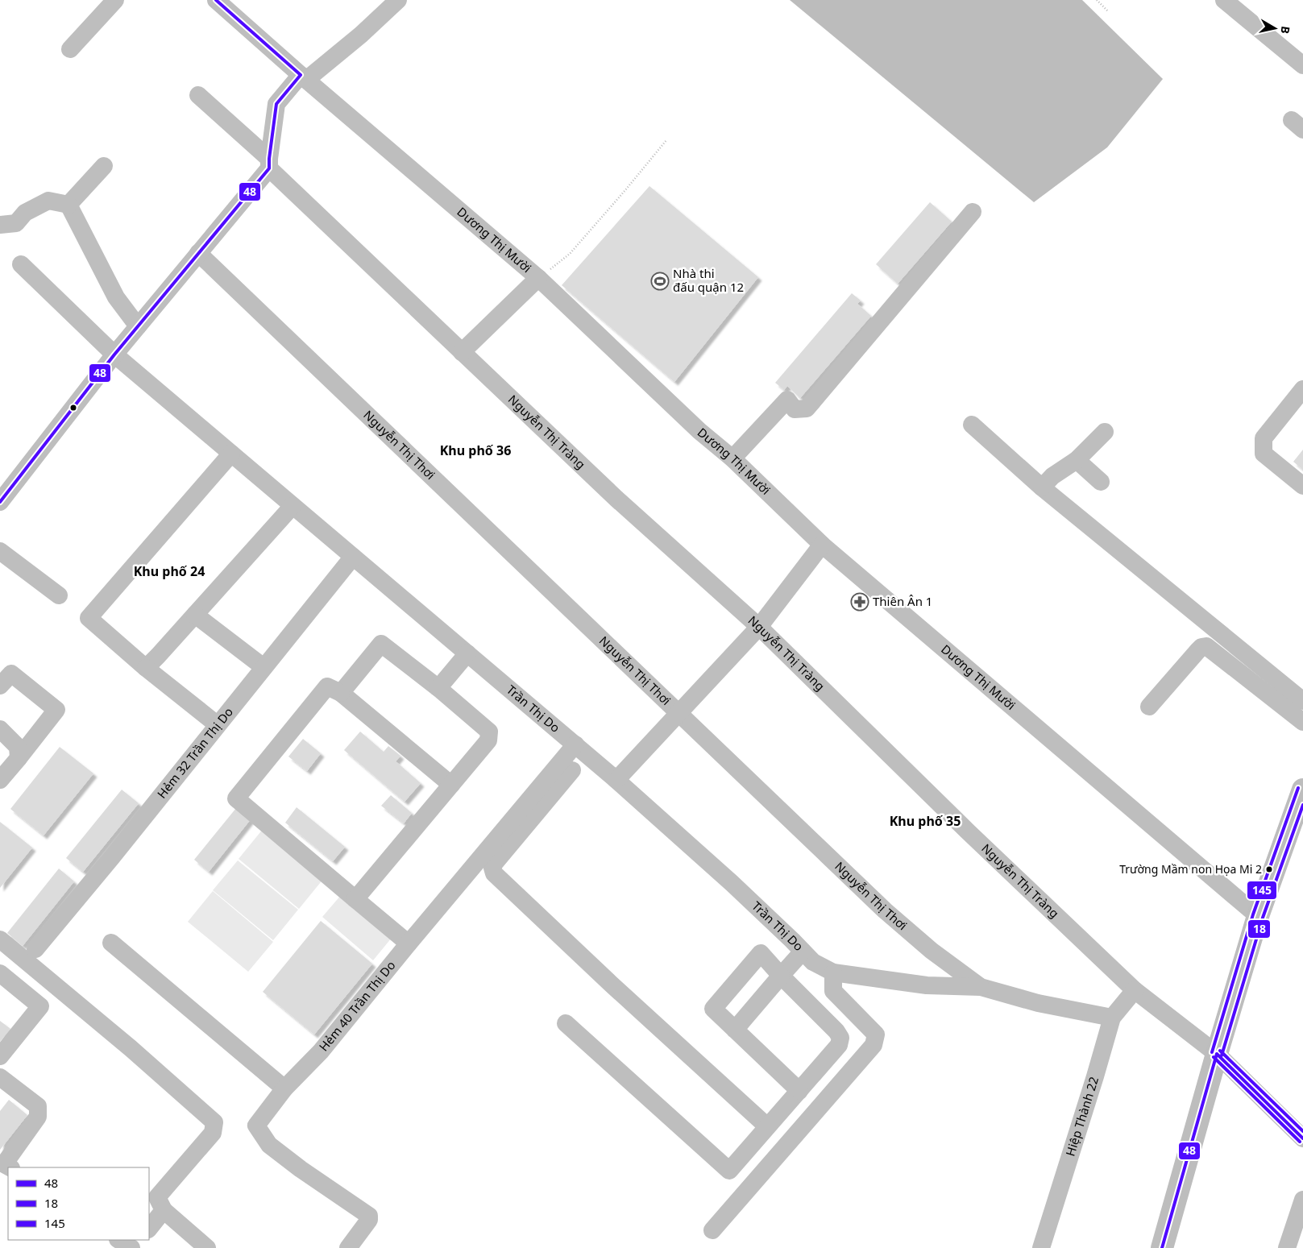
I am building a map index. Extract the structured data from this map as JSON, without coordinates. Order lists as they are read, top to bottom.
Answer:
{
  "streets": {
    "street": [
      "Dương Thị Mười",
      "Nguyễn Thị Tràng",
      "Nguyễn Thị Thơi",
      "Trần Thị Do",
      "Hẻm 32 Trần Thị Do",
      "Hẻm 40 Trần Thị Do",
      "Hiệp Thành 22"
    ]
  },
  "crossings": [
    ["Nguyễn Thị Tràng", "Hiệp Thành 22"],
    ["Nguyễn Thị Thơi", "Trần Thị Do"],
    ["Nguyễn Thị Thơi", "Hiệp Thành 22"],
    ["Trần Thị Do", "Hẻm 32 Trần Thị Do"],
    ["Trần Thị Do", "Hẻm 40 Trần Thị Do"]
  ],
  "districts": ["Khu phố 36", "Khu phố 24", "Khu phố 35"],
  "places": {
    "sports": ["Nhà thi đấu quận 12"],
    "pharmacy": ["Thiên Ân 1"],
    "other": ["Trường Mầm non Họa Mi 2"]
  },
  "lines": ["transit line 48", "transit line 145", "transit line 18"],
  "legend": ["48", "18", "145"],
  "north": "right"
}
